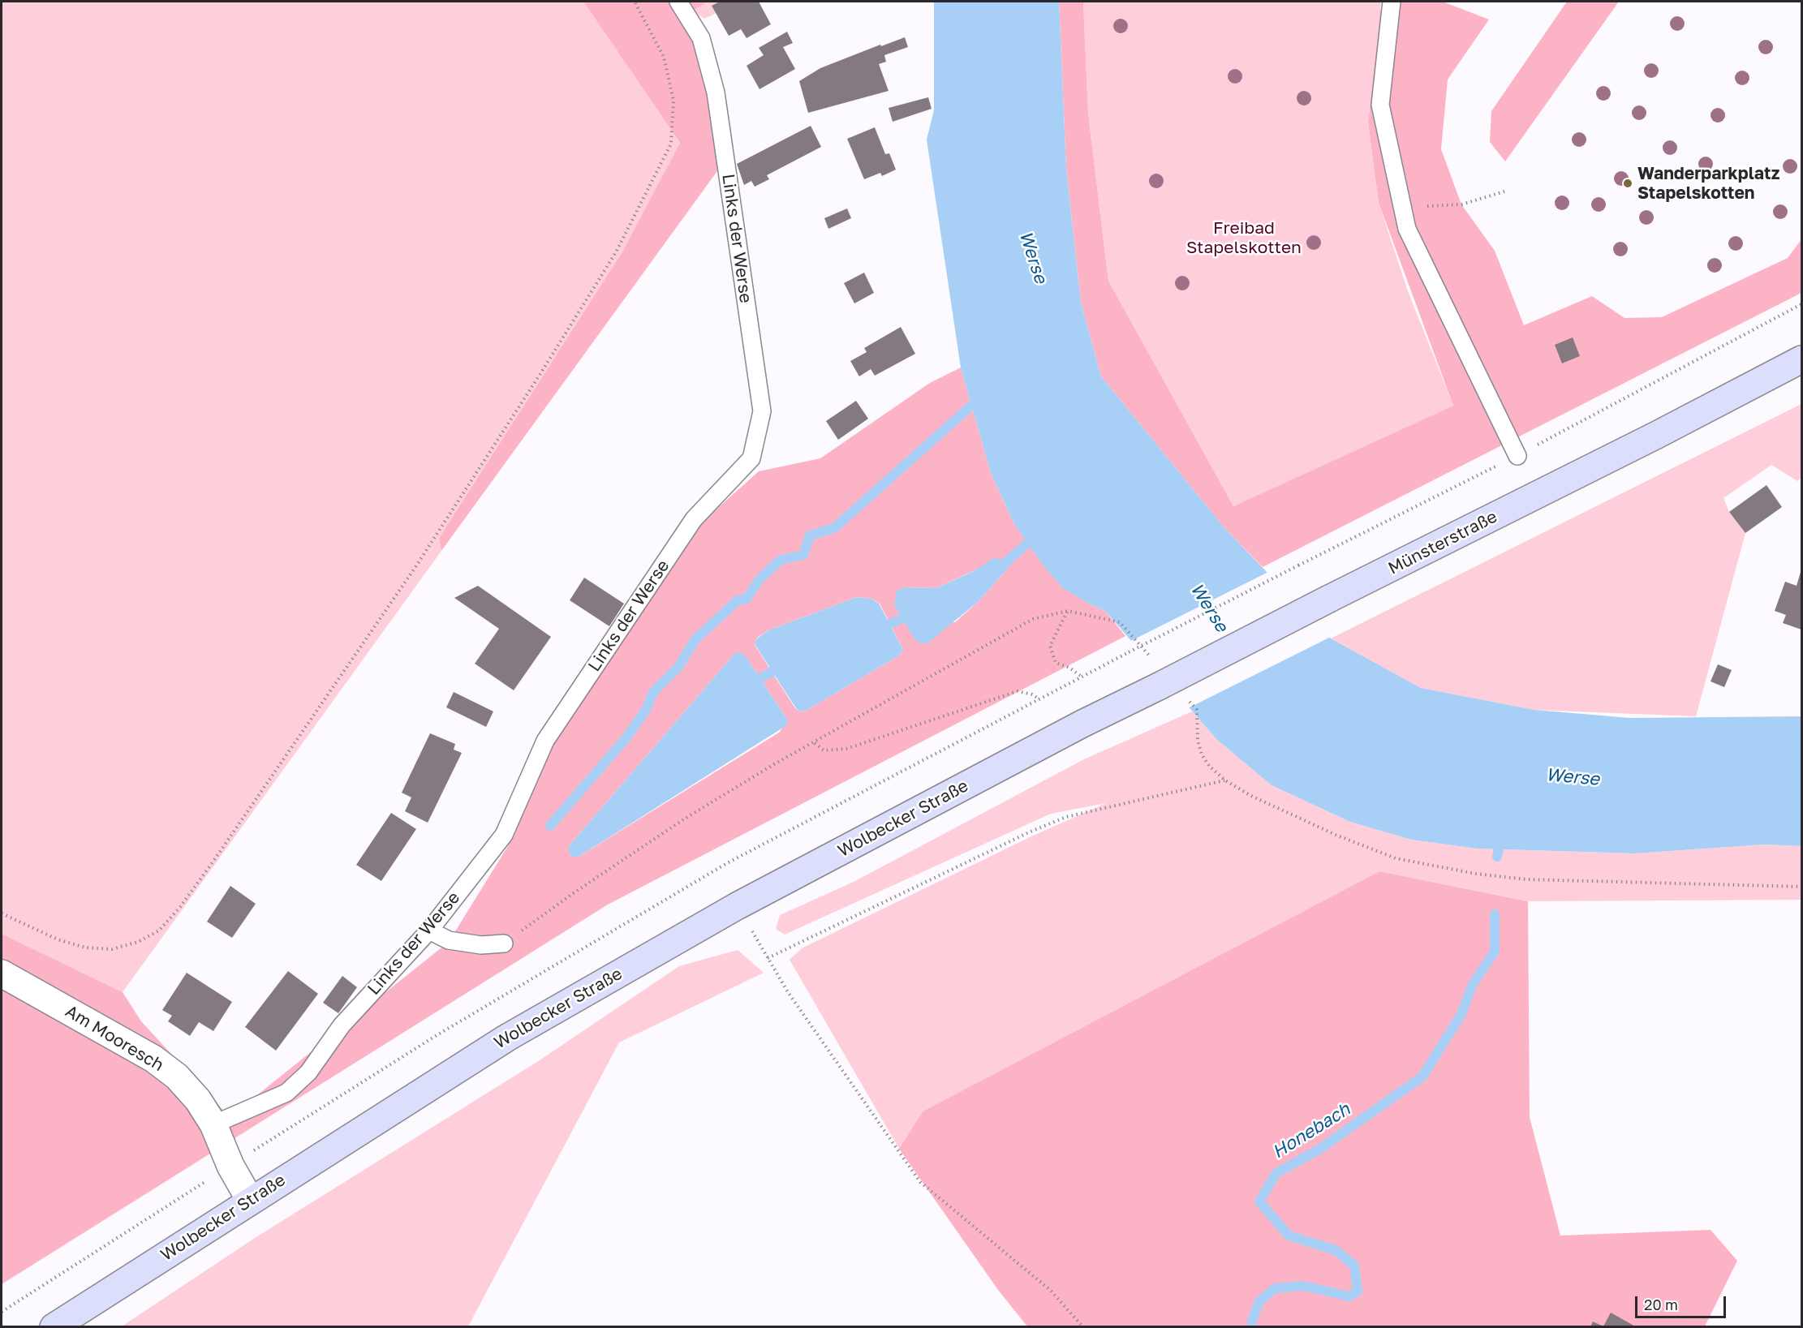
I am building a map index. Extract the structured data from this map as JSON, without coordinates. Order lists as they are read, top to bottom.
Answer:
{
  "streets": {
    "main road": ["Münsterstraße", "Wolbecker Straße"],
    "street": ["Am Mooresch"],
    "lane": ["Links der Werse"]
  },
  "crossings": [
    ["Links der Werse", "Am Mooresch"],
    ["Münsterstraße", "Wolbecker Straße"],
    ["Wolbecker Straße", "Am Mooresch"]
  ],
  "water": ["Werse", "Honebach"],
  "parks": ["Freibad Stapelskotten"],
  "places": ["Wanderparkplatz Stapelskotten"],
  "scale_bar": "20 m"
}
